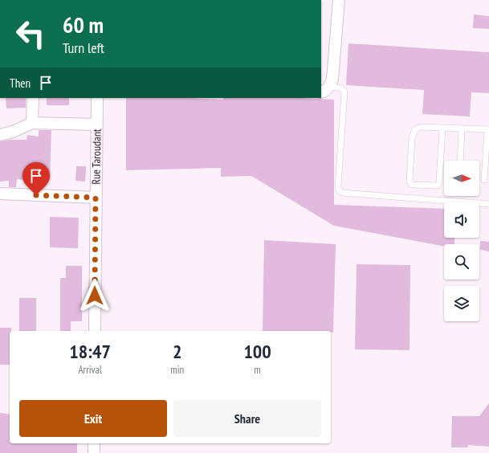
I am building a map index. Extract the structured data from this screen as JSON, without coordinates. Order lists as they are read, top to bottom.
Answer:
{
  "streets": {
    "street": ["Rue Taroudant"]
  },
  "north": "right",
  "page": {
    "turn": ["60 m", "Turn left"],
    "then": "Then",
    "eta": [
      "18:47",
      "Arrival",
      "2",
      "min",
      "100",
      "m"
    ],
    "buttons": ["Exit", "Share"]
  }
}
